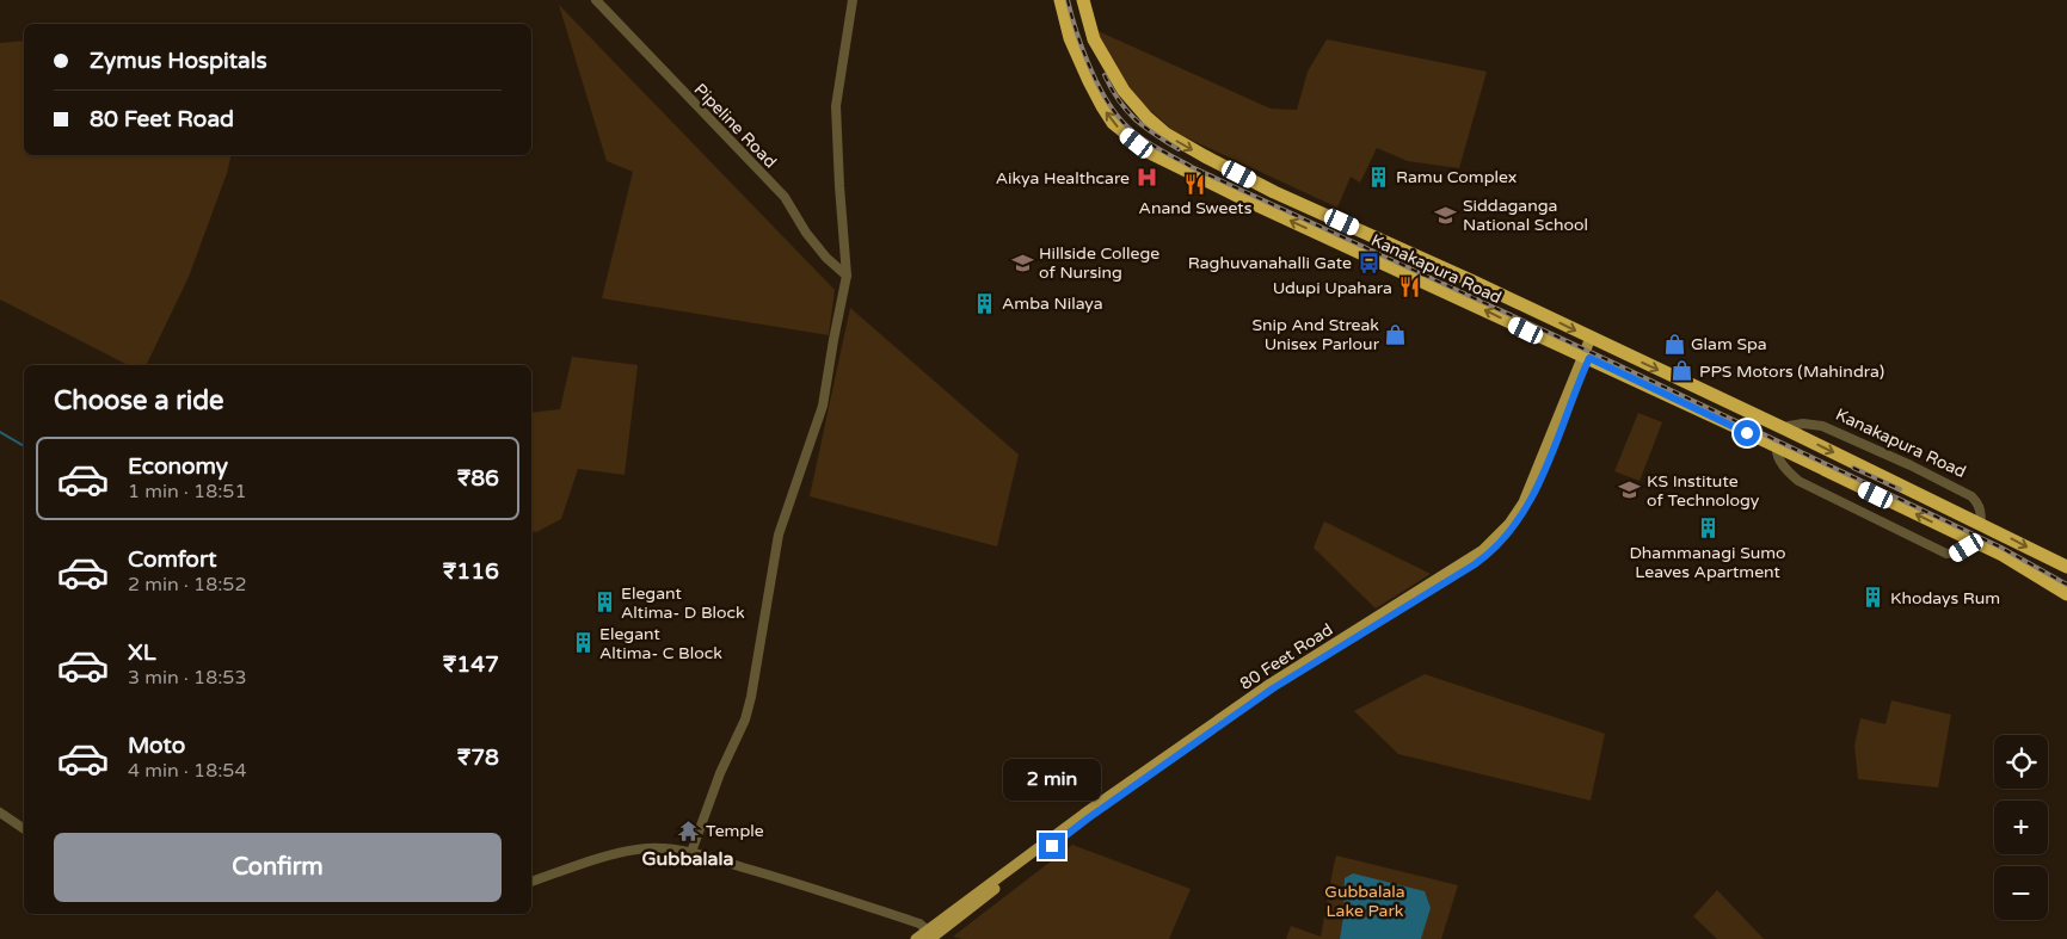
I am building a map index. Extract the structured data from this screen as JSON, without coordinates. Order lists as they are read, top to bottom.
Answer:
{
  "streets": {
    "highway": ["Kanakapura Road"],
    "main road": ["80 Feet Road"],
    "street": ["Pipeline Road"]
  },
  "crossings": [
    ["Kanakapura Road", "80 Feet Road"]
  ],
  "districts": ["Gubbalala"],
  "parks": ["Gubbalala Lake Park"],
  "places": {
    "building": [
      "Ramu Complex",
      "Amba Nilaya",
      "Dhammanagi Sumo Leaves Apartment",
      "Khodays Rum",
      "Elegant Altima- D Block",
      "Elegant Altima- C Block"
    ],
    "hospital": ["Aikya Healthcare"],
    "restaurant": ["Anand Sweets", "Udupi Upahara"],
    "school or university": ["Siddaganga National School", "Hillside College of Nursing", "KS Institute of Technology"],
    "bus stop": ["Raghuvanahalli Gate"],
    "shop": ["Snip And Streak Unisex Parlour", "Glam Spa", "PPS Motors (Mahindra)"],
    "temple": ["Temple"]
  },
  "page": {
    "banner": ["Zymus Hospitals", "80 Feet Road"],
    "heading": "Choose a ride",
    "list": [
      {
        "name": "Economy",
        "note": "1 min · 18:51",
        "value": "₹86"
      },
      {
        "name": "Comfort",
        "note": "2 min · 18:52",
        "value": "₹116"
      },
      {
        "name": "XL",
        "note": "3 min · 18:53",
        "value": "₹147"
      },
      {
        "name": "Moto",
        "note": "4 min · 18:54",
        "value": "₹78"
      }
    ],
    "map_buttons": ["+", "−"],
    "bubble": "2 min",
    "buttons": "Confirm"
  }
}
